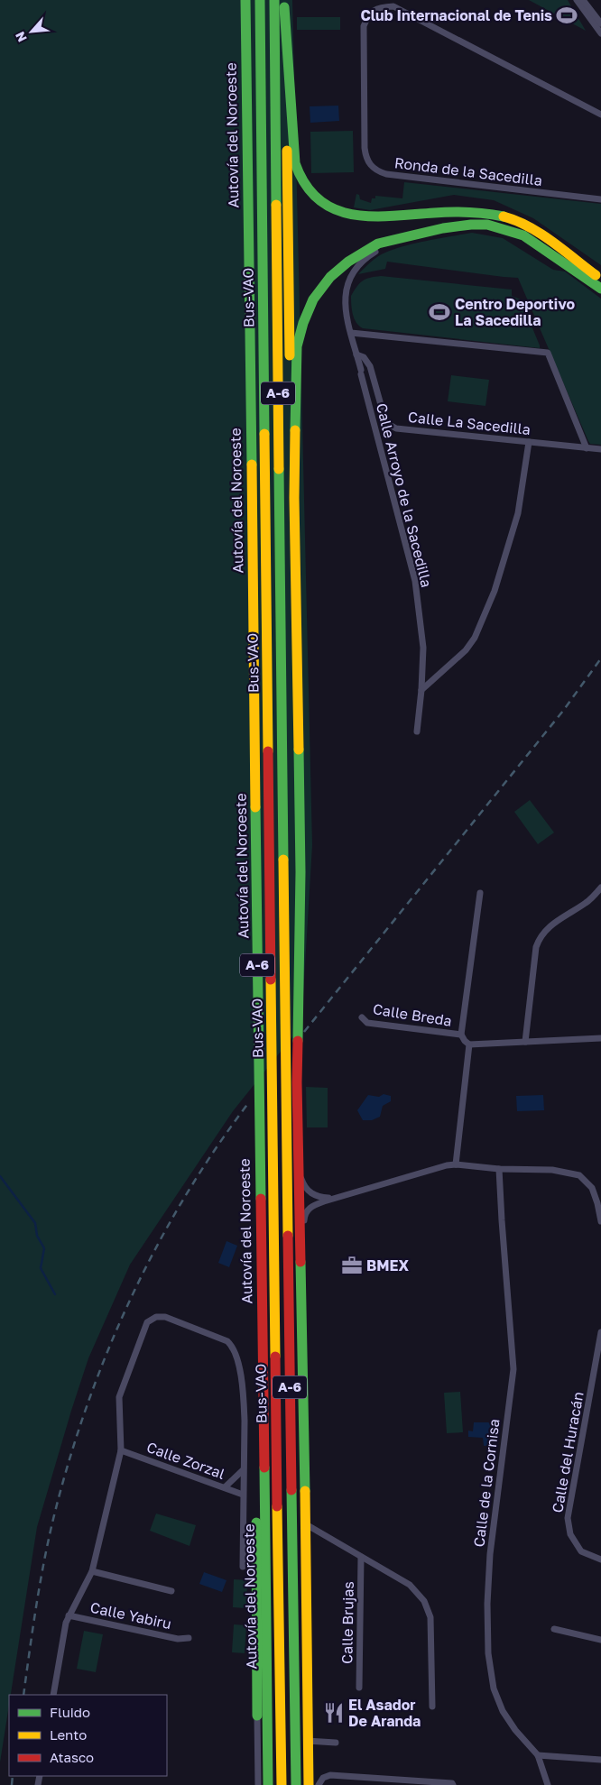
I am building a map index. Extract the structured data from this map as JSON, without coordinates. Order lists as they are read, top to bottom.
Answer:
{
  "streets": {
    "highway": ["Autovía del Noroeste", "Bus-VAO", "A-6"],
    "street": [
      "Ronda de la Sacedilla",
      "Calle La Sacedilla",
      "Calle Arroyo de la Sacedilla",
      "Calle Breda",
      "Calle del Huracán",
      "Calle Zorzal",
      "Calle de la Cornisa",
      "Calle Yabiru",
      "Calle Brujas"
    ]
  },
  "crossings": [
    ["Calle La Sacedilla", "Calle Arroyo de la Sacedilla"]
  ],
  "places": {
    "sports": ["Club Internacional de Tenis", "Centro Deportivo La Sacedilla"],
    "office": ["BMEX"],
    "restaurant": ["El Asador De Aranda"]
  },
  "legend": ["Fluido", "Lento", "Atasco"],
  "north": "bottom left"
}
